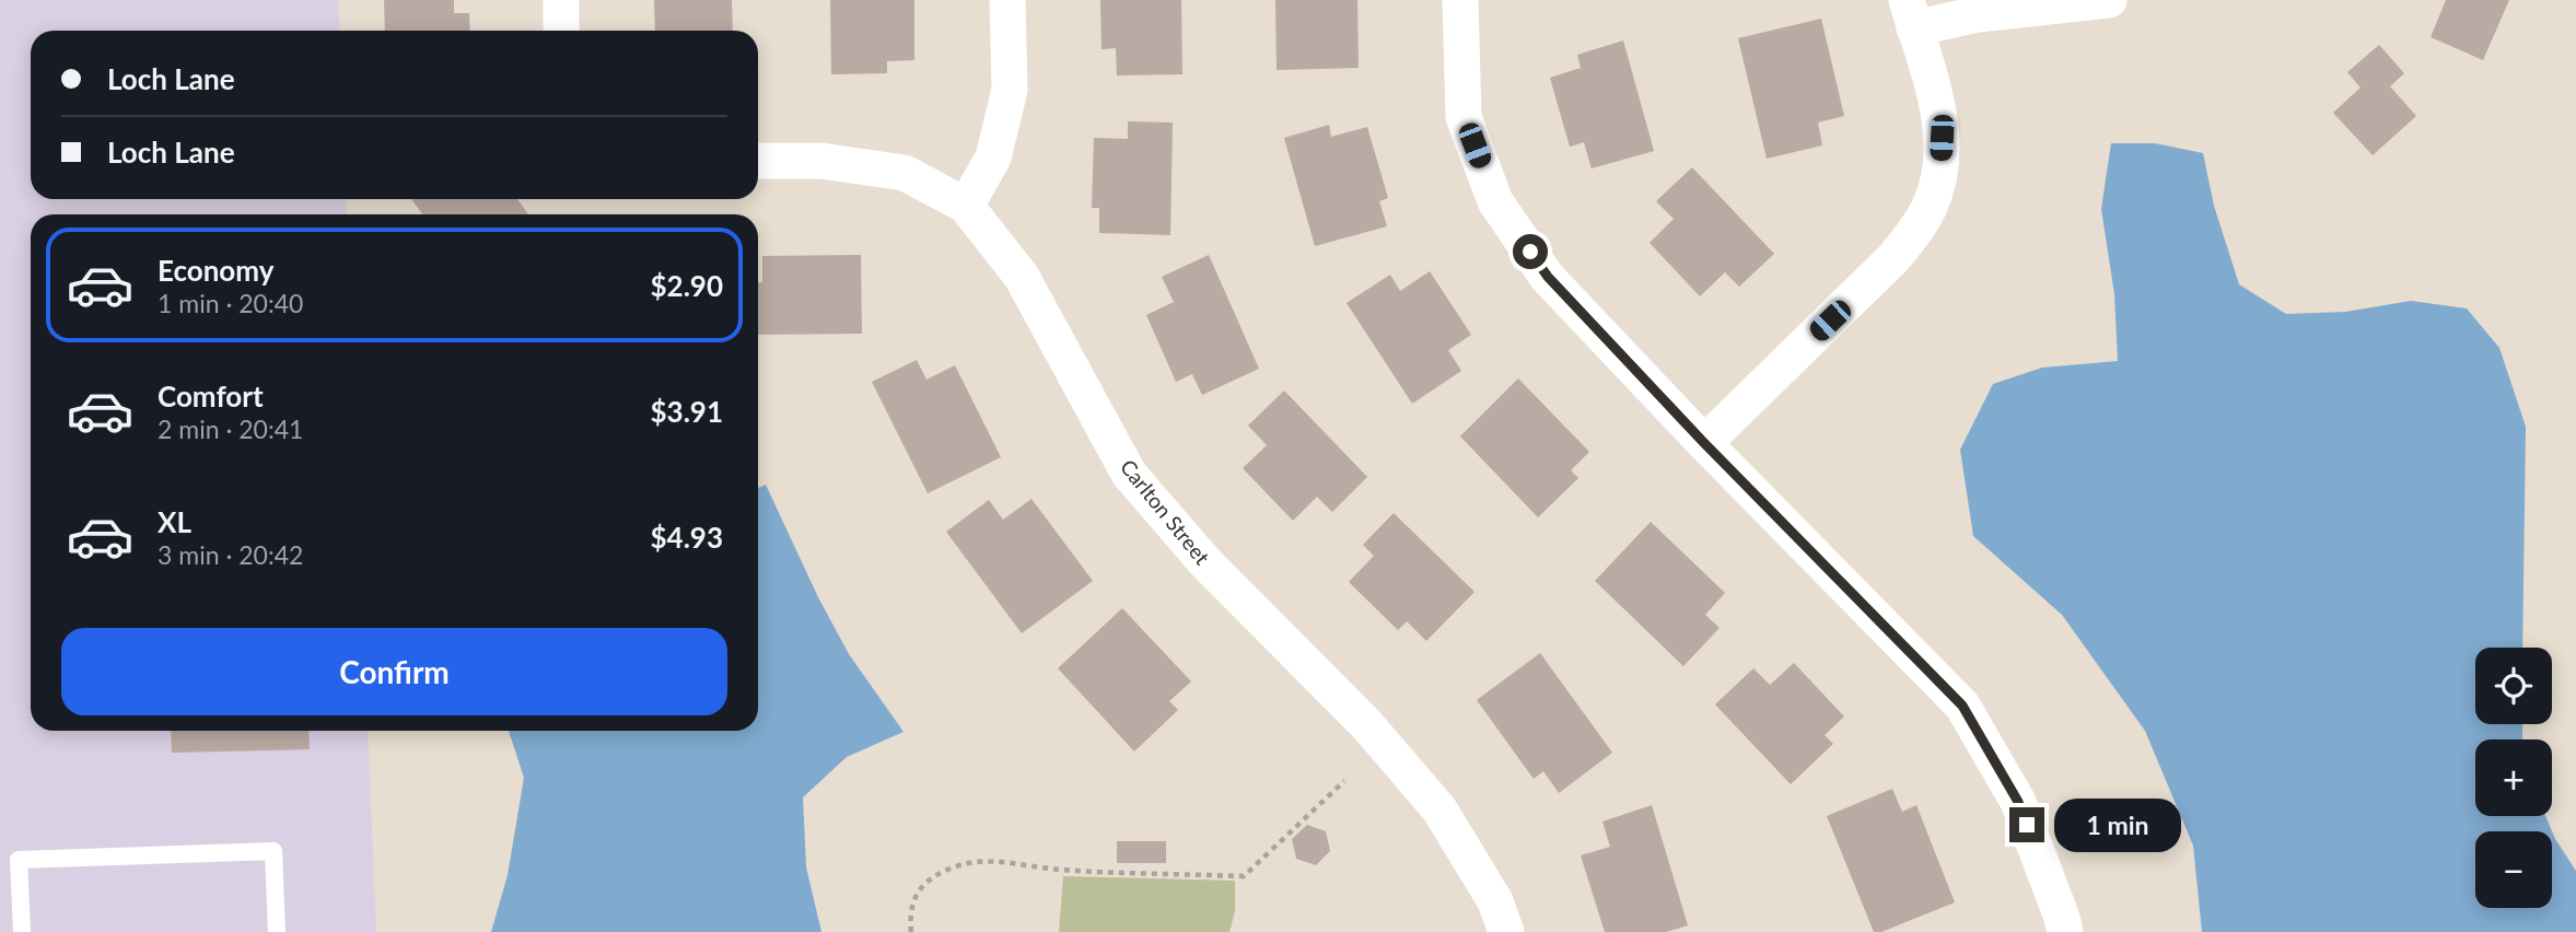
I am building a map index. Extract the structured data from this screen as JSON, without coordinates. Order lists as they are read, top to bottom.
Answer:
{
  "streets": {
    "street": ["Carlton Street"]
  },
  "page": {
    "banner": ["Loch Lane", "Loch Lane"],
    "list": [
      {
        "name": "Economy",
        "note": "1 min · 20:40",
        "value": "$2.90"
      },
      {
        "name": "Comfort",
        "note": "2 min · 20:41",
        "value": "$3.91"
      },
      {
        "name": "XL",
        "note": "3 min · 20:42",
        "value": "$4.93"
      }
    ],
    "buttons": "Confirm",
    "map_buttons": ["+", "−"],
    "bubble": "1 min"
  }
}
